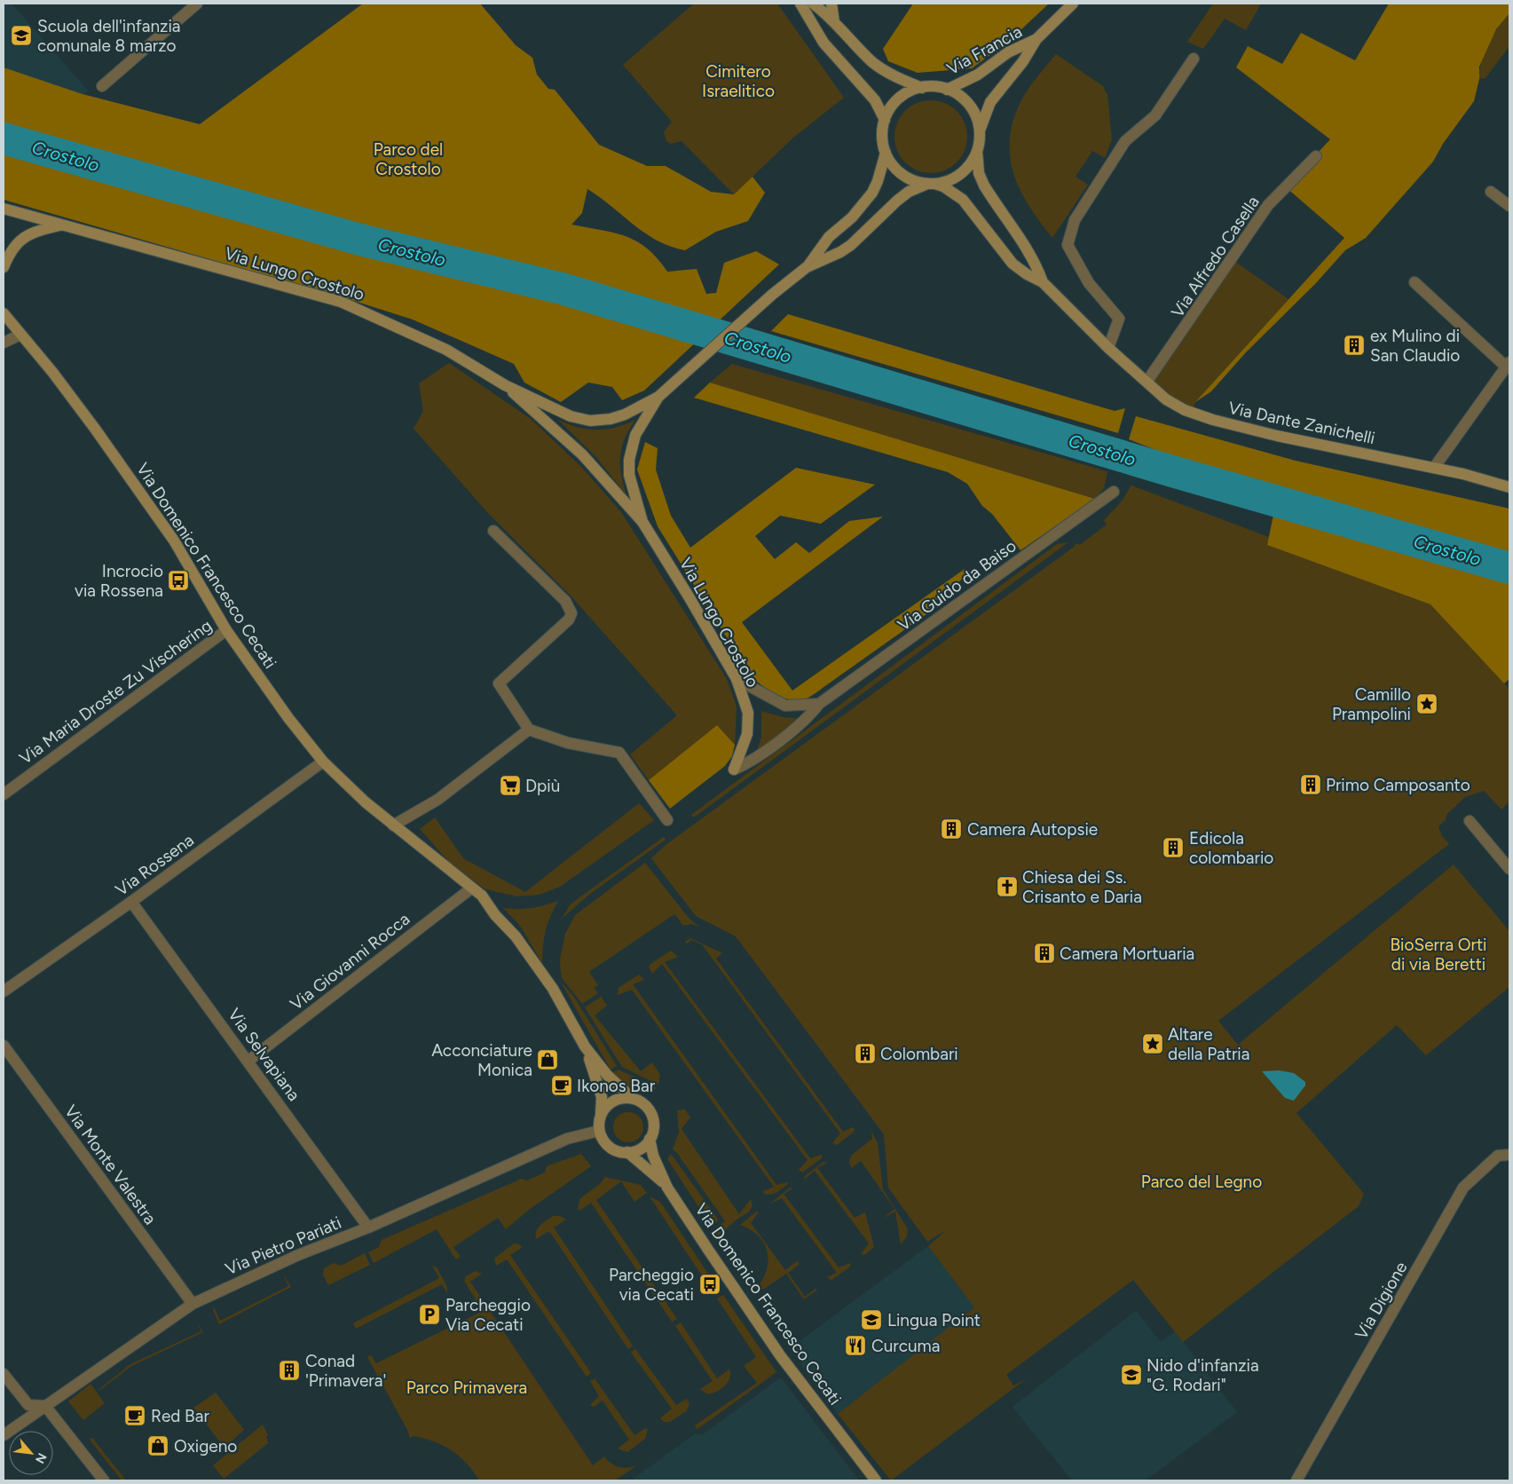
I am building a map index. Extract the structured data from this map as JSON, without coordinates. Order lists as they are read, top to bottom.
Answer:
{
  "streets": {
    "street": [
      "Via Francia",
      "Via Alfredo Casella",
      "Via Lungo Crostolo",
      "Via Dante Zanichelli",
      "Via Domenico Francesco Cecati",
      "Via Guido da Baiso",
      "Via Maria Droste Zu Vischering",
      "Via Rossena",
      "Via Giovanni Rocca",
      "Via Selvapiana",
      "Via Monte Valestra",
      "Via Pietro Pariati",
      "Via Digione"
    ]
  },
  "crossings": [
    ["Via Alfredo Casella", "Via Dante Zanichelli"],
    ["Via Lungo Crostolo", "Via Guido da Baiso"],
    ["Via Domenico Francesco Cecati", "Via Maria Droste Zu Vischering"],
    ["Via Domenico Francesco Cecati", "Via Rossena"],
    ["Via Domenico Francesco Cecati", "Via Giovanni Rocca"],
    ["Via Rossena", "Via Selvapiana"],
    ["Via Giovanni Rocca", "Via Selvapiana"],
    ["Via Selvapiana", "Via Pietro Pariati"],
    ["Via Monte Valestra", "Via Pietro Pariati"]
  ],
  "water": ["Crostolo"],
  "parks": [
    "Cimitero Israelitico",
    "Parco del Crostolo",
    "BioSerra Orti di via Beretti",
    "Parco del Legno",
    "Parco Primavera"
  ],
  "places": {
    "school or university": ["Scuola dell'infanzia comunale 8 marzo", "Lingua Point", "Nido d'infanzia \"G. Rodari\""],
    "building": [
      "ex Mulino di San Claudio",
      "Primo Camposanto",
      "Camera Autopsie",
      "Edicola colombario",
      "Camera Mortuaria",
      "Colombari",
      "Conad 'Primavera'"
    ],
    "bus stop": ["Incrocio via Rossena", "Parcheggio via Cecati"],
    "place": ["Camillo Prampolini", "Altare della Patria"],
    "supermarket": ["Dpiù"],
    "church": ["Chiesa dei Ss. Crisanto e Daria"],
    "shop": ["Acconciature Monica", "Oxigeno"],
    "cafe": ["Ikonos Bar", "Red Bar"],
    "parking": ["Parcheggio Via Cecati"],
    "restaurant": ["Curcuma"]
  },
  "north": "bottom right"
}
